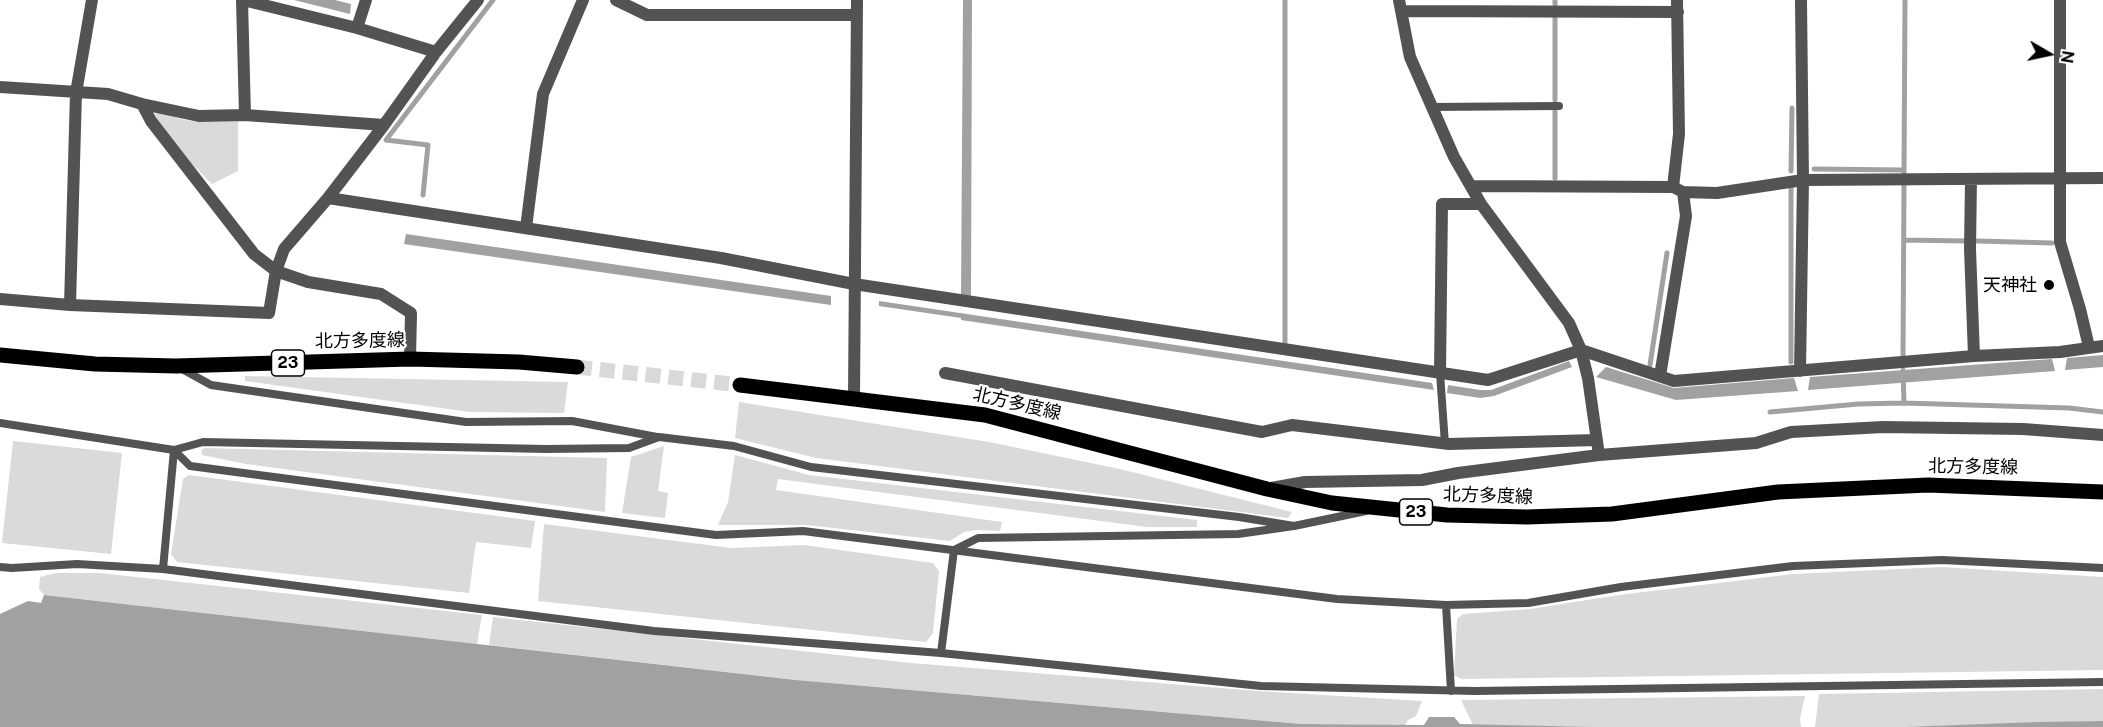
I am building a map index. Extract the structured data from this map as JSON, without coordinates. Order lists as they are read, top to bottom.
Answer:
{
  "streets": {
    "main road": ["北方多度線", "23"]
  },
  "places": ["天神社"],
  "north": "right"
}
